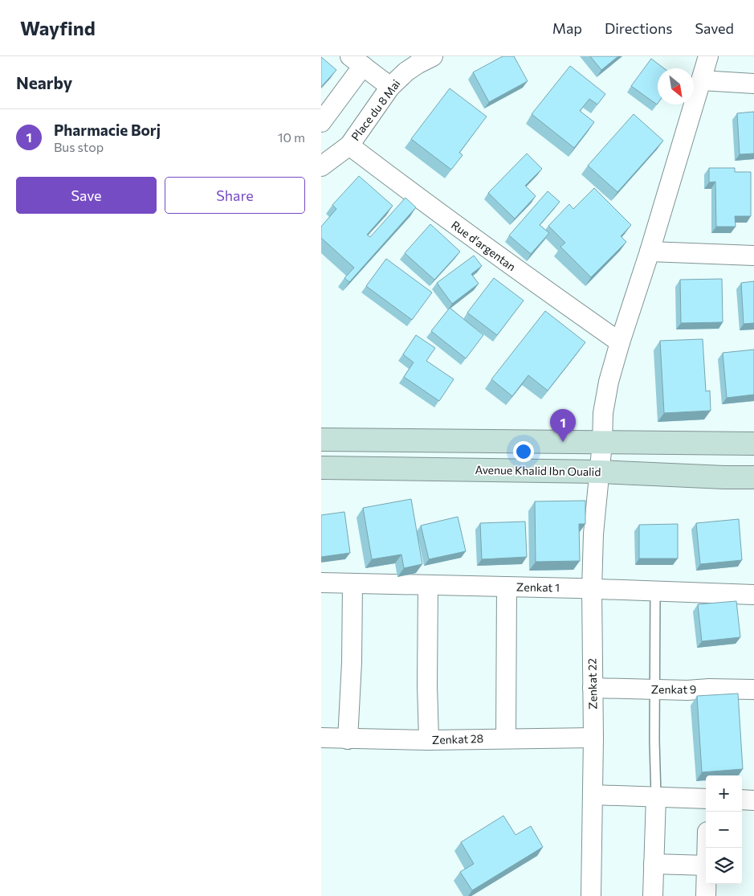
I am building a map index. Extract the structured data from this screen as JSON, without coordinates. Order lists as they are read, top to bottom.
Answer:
{
  "streets": {
    "main road": ["Avenue Khalid Ibn Oualid"],
    "street": [
      "Place du 8 Mai",
      "Rue d'argentan",
      "Zenkat 1",
      "Zenkat 22",
      "Zenkat 9",
      "Zenkat 28"
    ]
  },
  "crossings": [
    ["Place du 8 Mai", "Rue d'argentan"],
    ["Rue d'argentan", "Zenkat 22"],
    ["Avenue Khalid Ibn Oualid", "Zenkat 22"],
    ["Zenkat 1", "Zenkat 22"],
    ["Zenkat 22", "Zenkat 9"],
    ["Zenkat 22", "Zenkat 28"]
  ],
  "north": "bottom right",
  "page": {
    "header": "Wayfind",
    "nav": ["Map", "Directions", "Saved"],
    "heading": "Nearby",
    "list": [
      {
        "mark": "1",
        "name": "Pharmacie Borj",
        "note": "Bus stop",
        "value": "10 m"
      }
    ],
    "buttons": ["Save", "Share"],
    "pins": "1",
    "map_buttons": ["+", "−"]
  }
}
